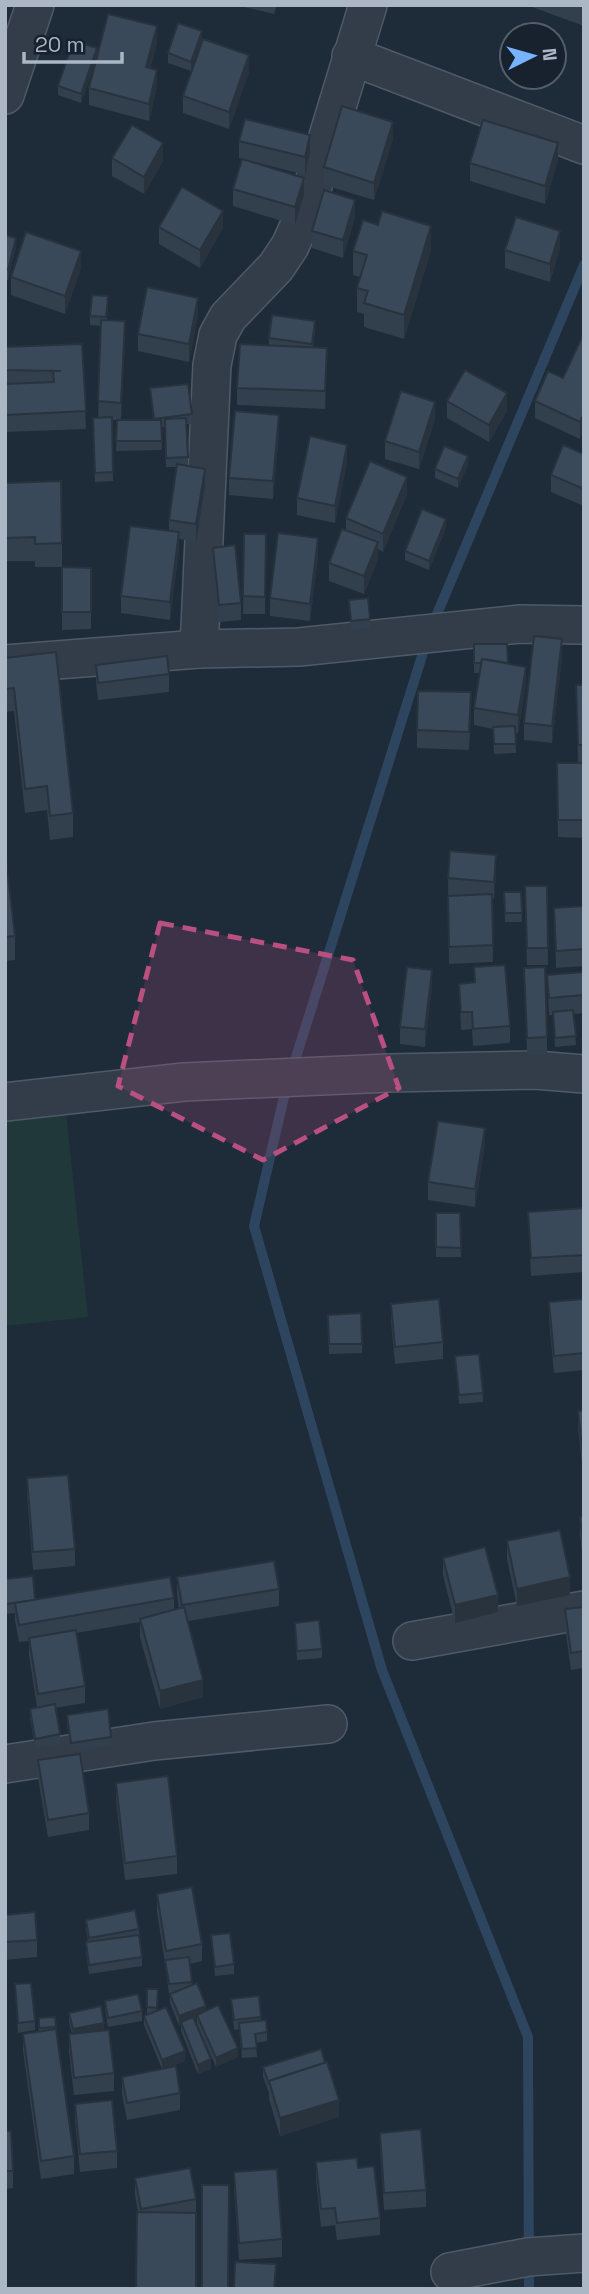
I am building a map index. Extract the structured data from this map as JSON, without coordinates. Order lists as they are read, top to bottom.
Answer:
{
  "scale_bar": "20 m",
  "north": "right"
}
